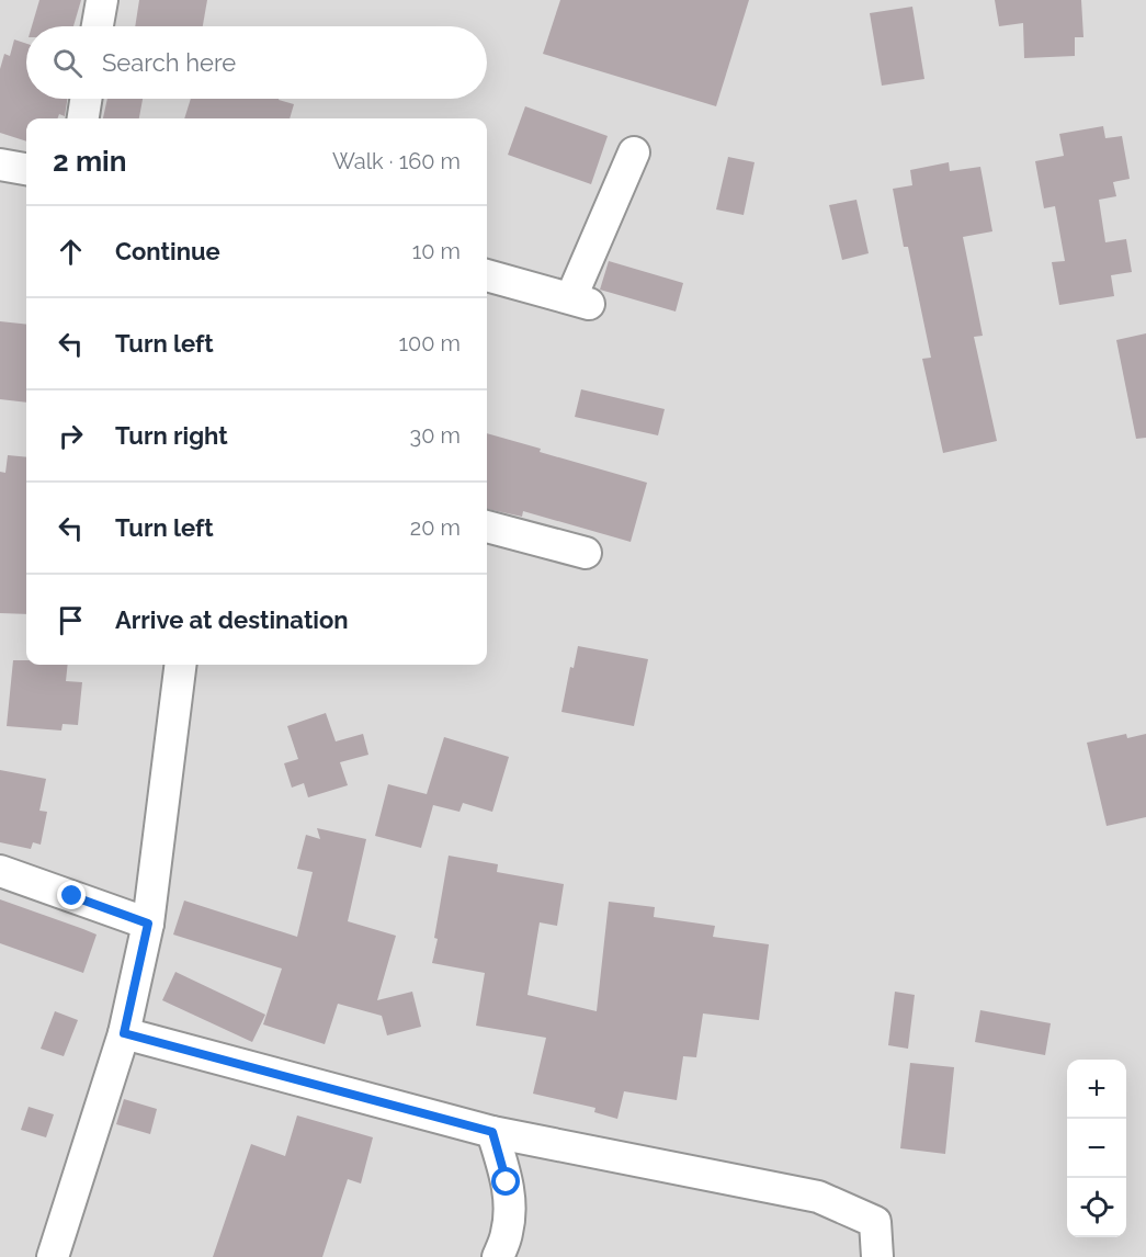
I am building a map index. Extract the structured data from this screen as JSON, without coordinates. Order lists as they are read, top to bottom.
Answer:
{
  "page": {
    "search": "Search here",
    "heading": ["2 min", "Walk · 160 m"],
    "list": [
      ["Continue", "10 m"],
      ["Turn left", "100 m"],
      ["Turn right", "30 m"],
      ["Turn left", "20 m"],
      "Arrive at destination"
    ],
    "map_buttons": ["+", "−"]
  }
}
